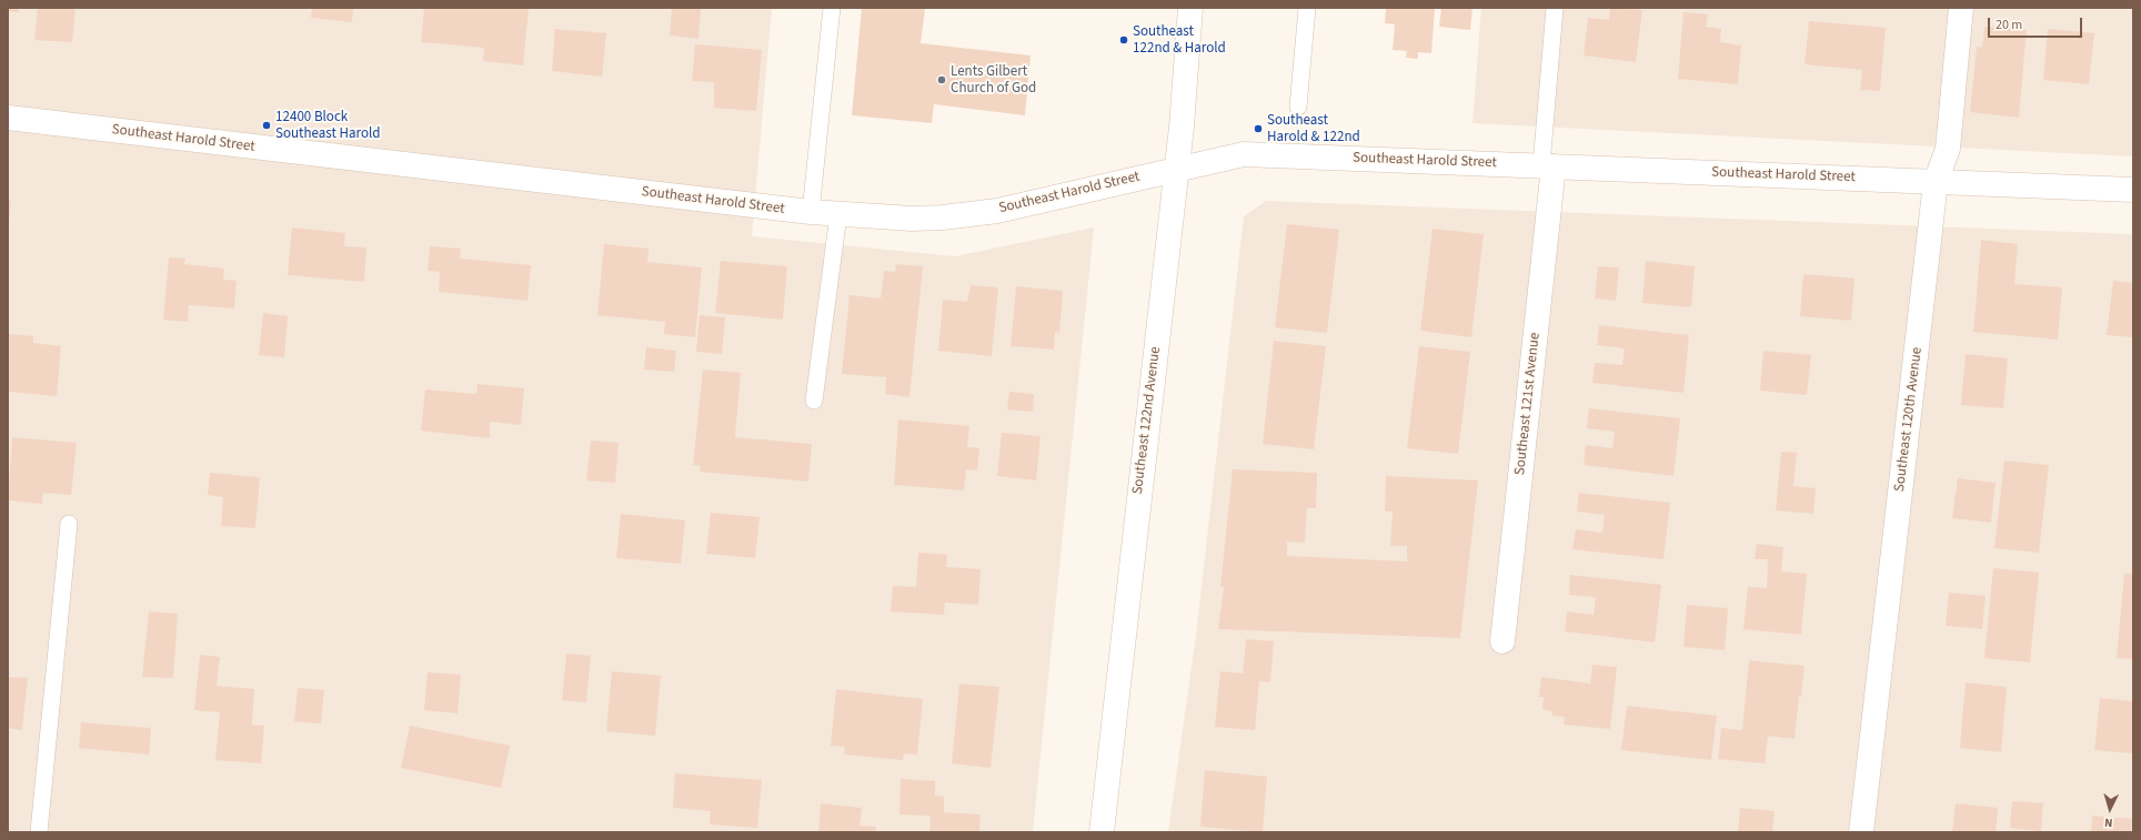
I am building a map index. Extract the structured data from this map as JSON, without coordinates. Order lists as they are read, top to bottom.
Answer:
{
  "streets": {
    "street": [
      "Southeast Harold Street",
      "Southeast 121st Avenue",
      "Southeast 120th Avenue",
      "Southeast 122nd Avenue"
    ]
  },
  "crossings": [
    ["Southeast Harold Street", "Southeast 121st Avenue"],
    ["Southeast Harold Street", "Southeast 120th Avenue"],
    ["Southeast Harold Street", "Southeast 122nd Avenue"]
  ],
  "places": [
    "Southeast 122nd & Harold",
    "Lents Gilbert Church of God",
    "12400 Block Southeast Harold",
    "Southeast Harold & 122nd"
  ],
  "scale_bar": "20 m",
  "north": "bottom"
}
